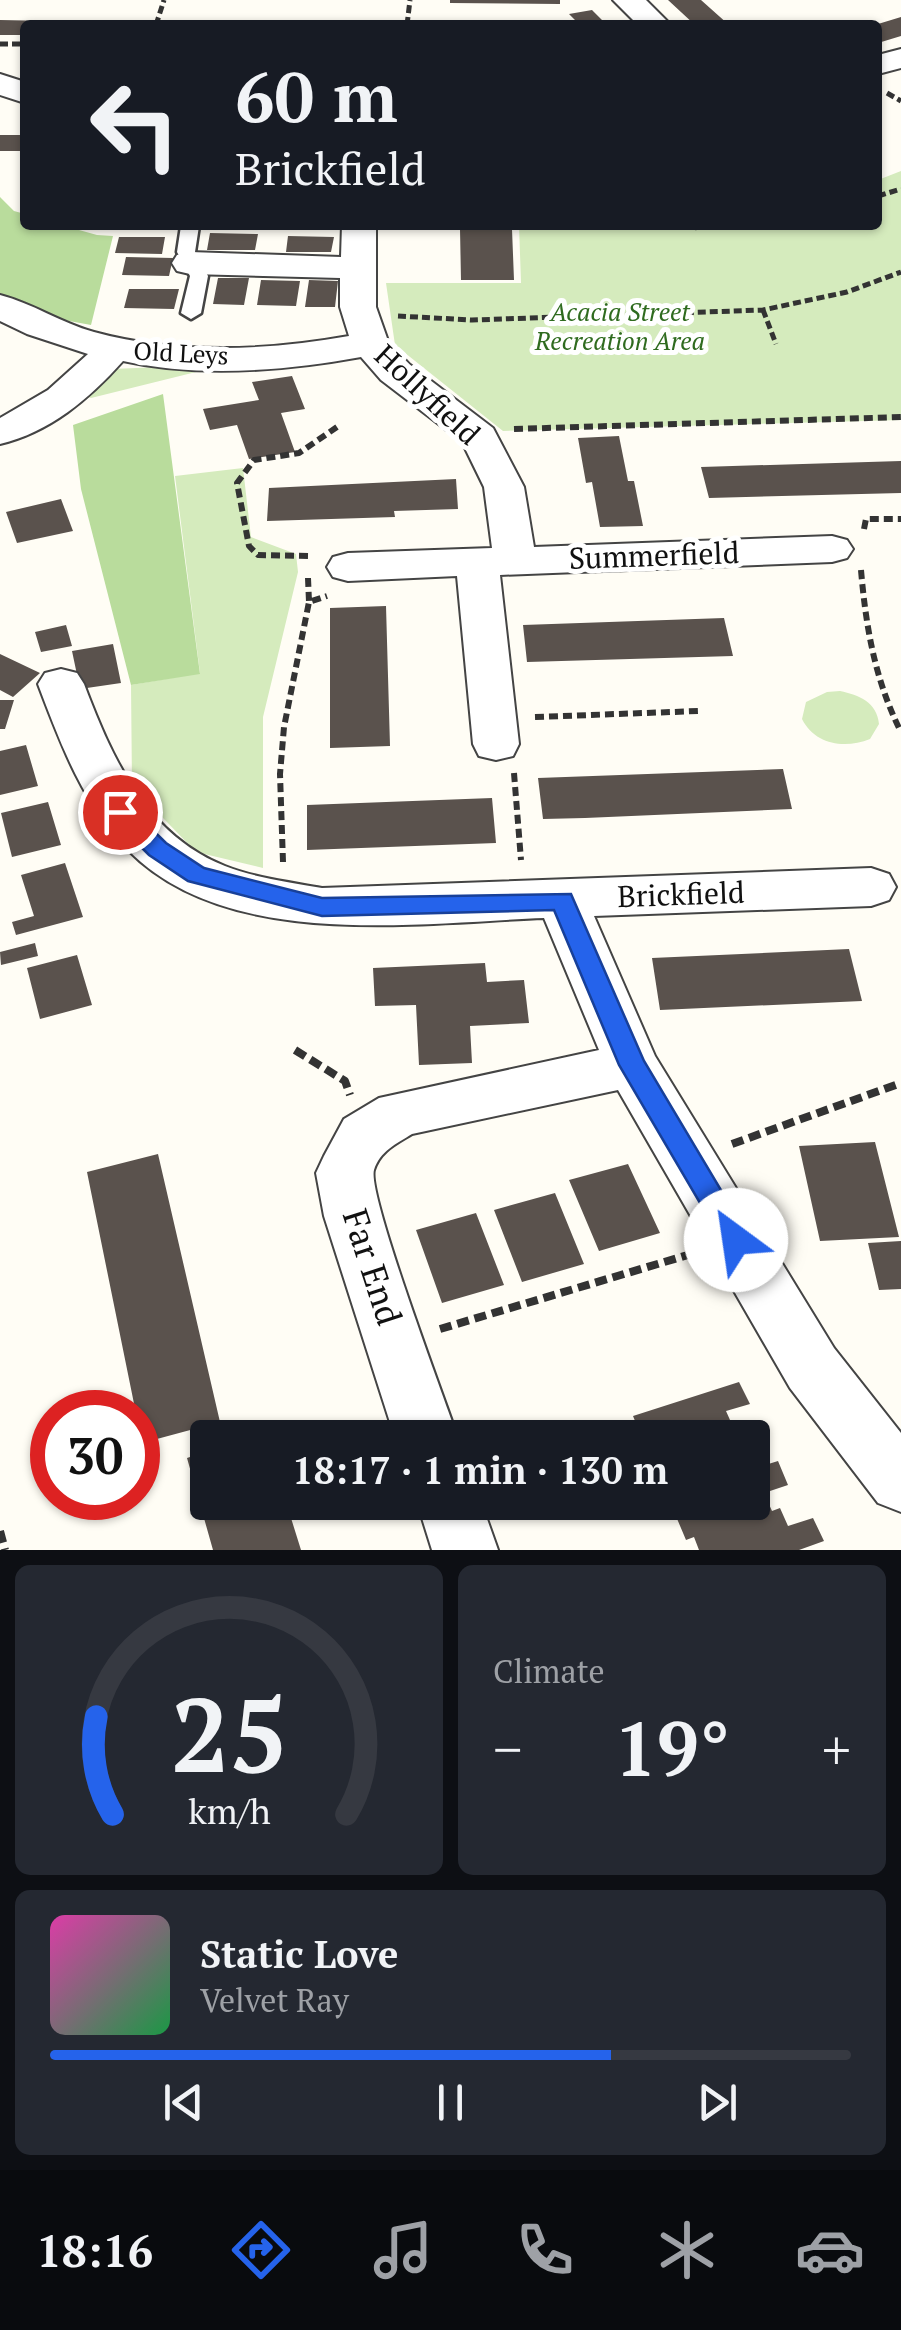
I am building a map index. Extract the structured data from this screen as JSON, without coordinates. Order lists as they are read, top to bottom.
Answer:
{
  "streets": {
    "street": [
      "Old Leys",
      "Hollyfield",
      "Summerfield",
      "Brickfield",
      "Far End"
    ]
  },
  "crossings": [
    ["Old Leys", "Hollyfield"],
    ["Hollyfield", "Summerfield"]
  ],
  "parks": ["Acacia Street Recreation Area"],
  "page": {
    "turn": ["60 m", "Brickfield"],
    "limit": "30",
    "trip": "18:17 · 1 min · 130 m",
    "tile": "Climate",
    "heat": ["−", "19°", "+"],
    "song": ["Static Love", "Velvet Ray"],
    "tabs": "18:16",
    "gauge": ["25", "km/h"]
  }
}
